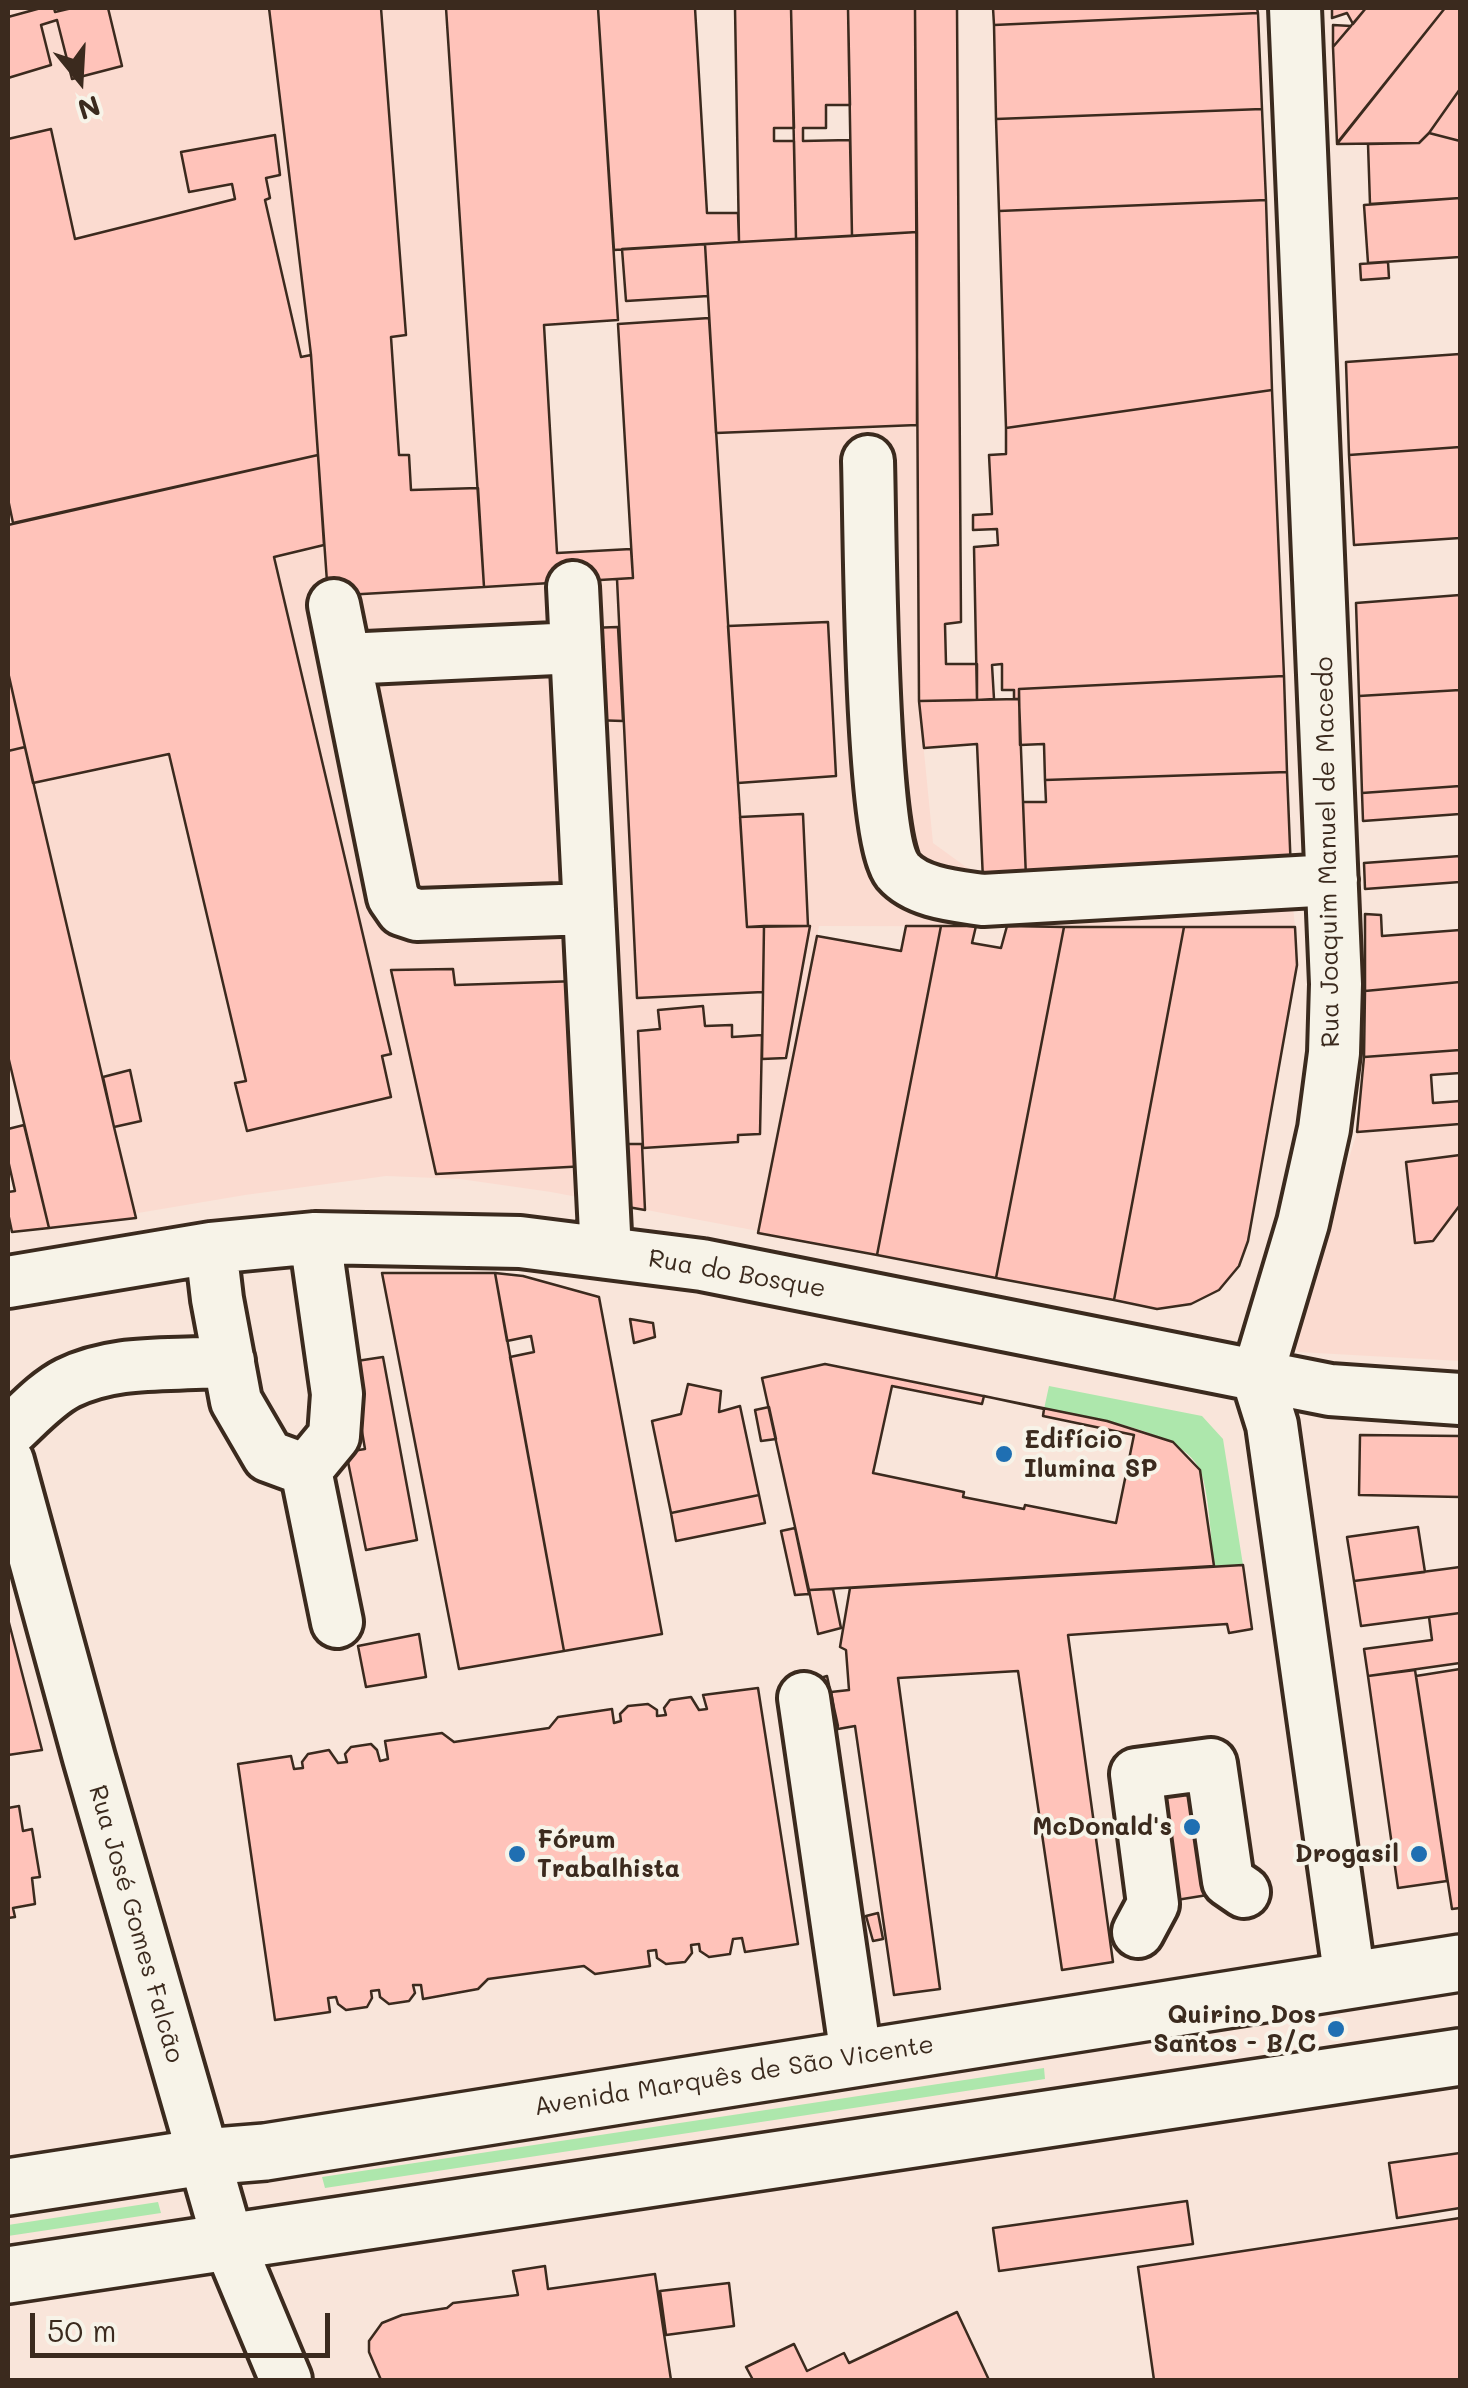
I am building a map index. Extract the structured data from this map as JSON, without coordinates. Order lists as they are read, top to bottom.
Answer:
{
  "streets": {
    "main road": ["Avenida Marquês de São Vicente"],
    "street": ["Rua Joaquim Manuel de Macedo", "Rua do Bosque", "Rua José Gomes Falcão"]
  },
  "crossings": [
    ["Rua Joaquim Manuel de Macedo", "Rua do Bosque"],
    ["Rua José Gomes Falcão", "Avenida Marquês de São Vicente"]
  ],
  "places": [
    "Edifício Ilumina SP",
    "McDonald's",
    "Fórum Trabalhista",
    "Drogasil",
    "Quirino Dos Santos - B/C"
  ],
  "scale_bar": "50 m",
  "north": "bottom"
}
